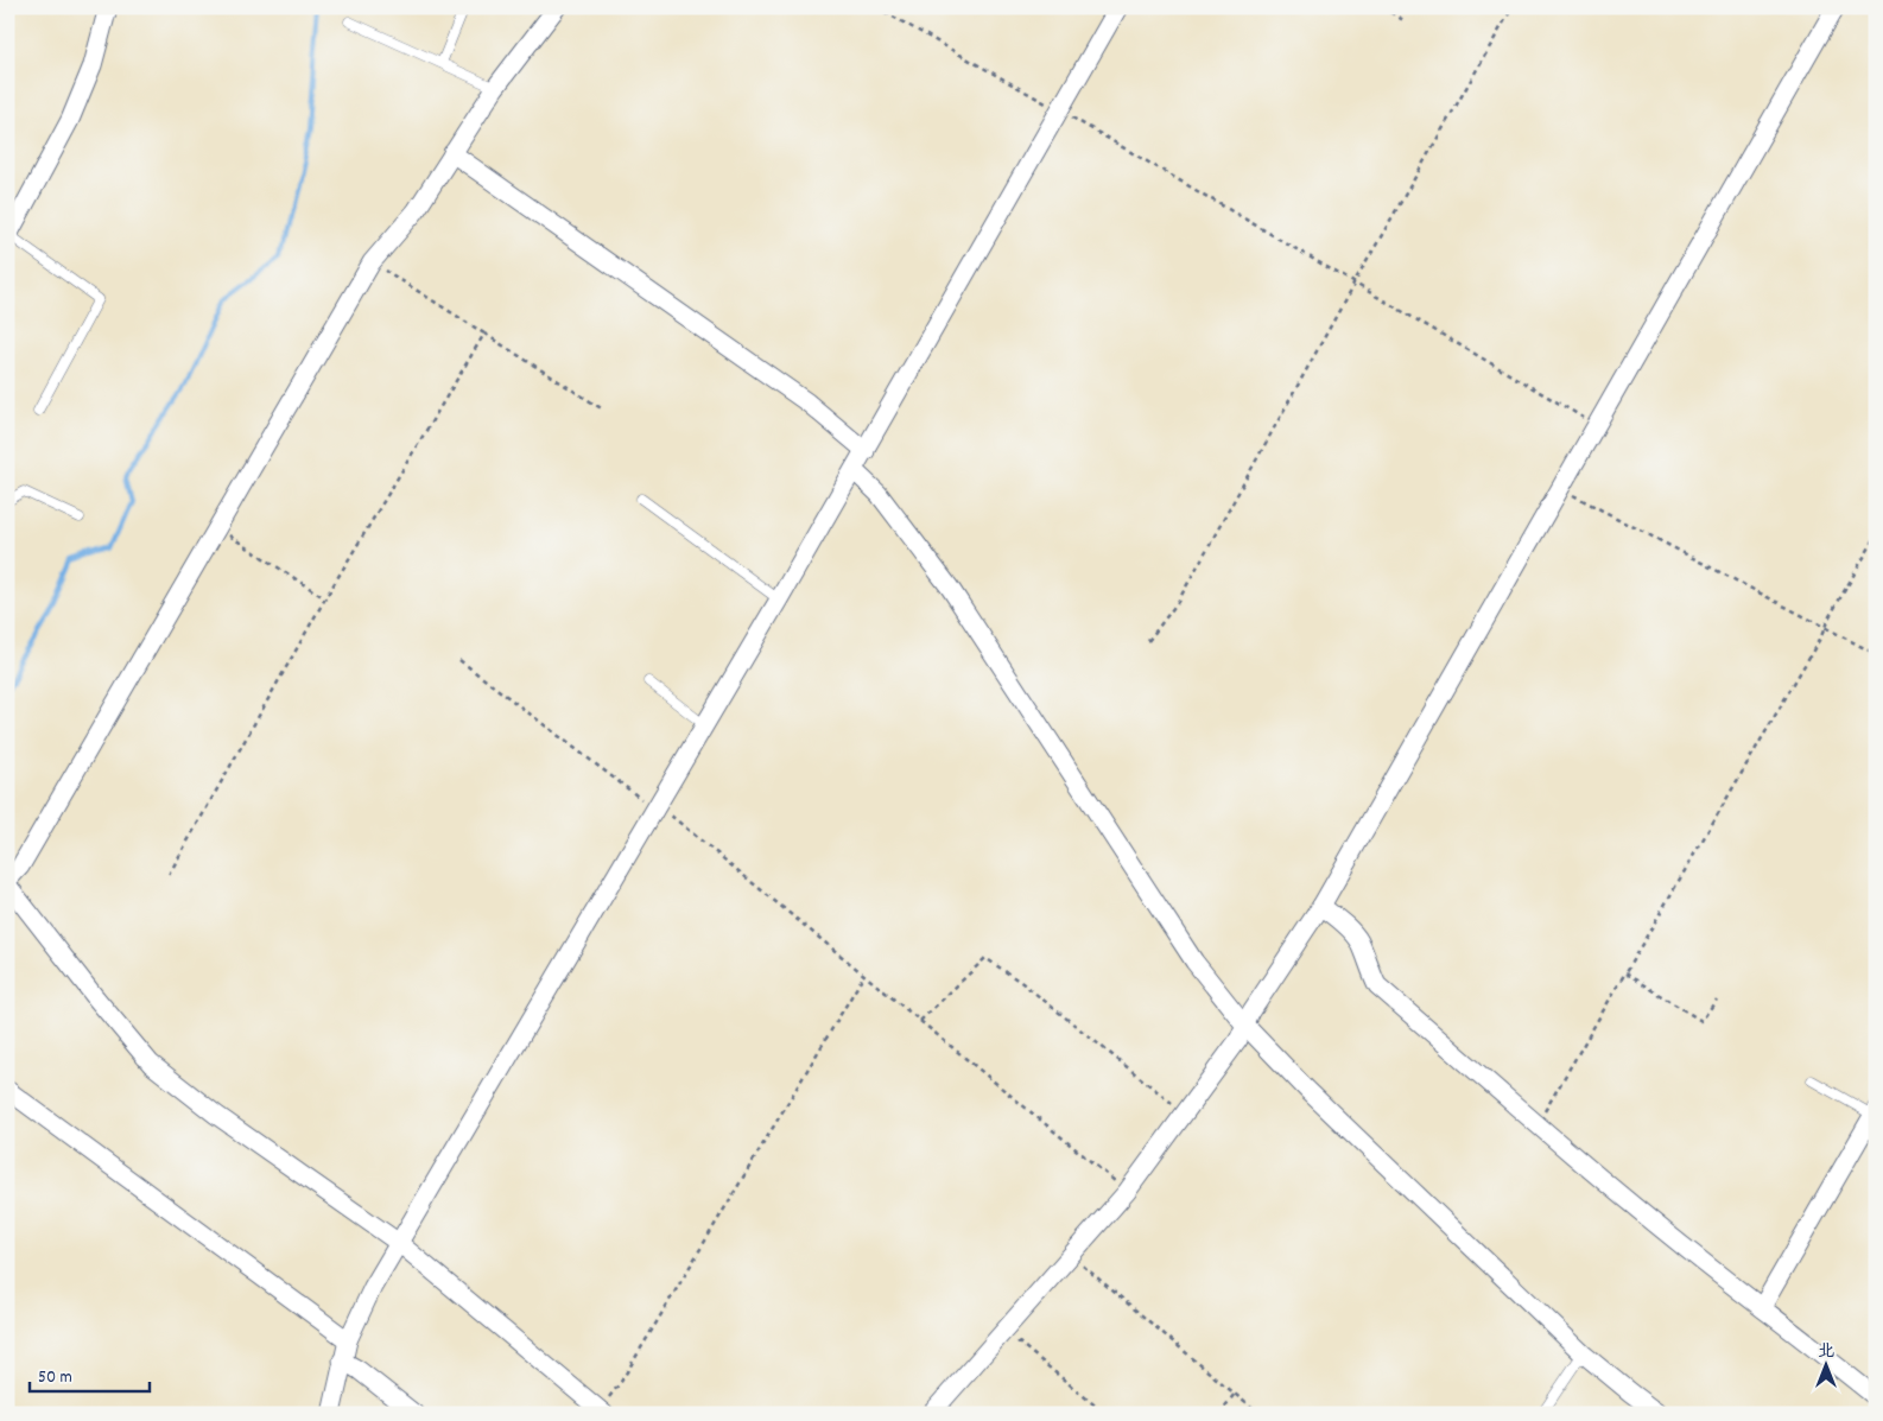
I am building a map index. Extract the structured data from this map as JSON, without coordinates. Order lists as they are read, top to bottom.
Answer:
{
  "scale_bar": "50 m",
  "north": "top"
}
